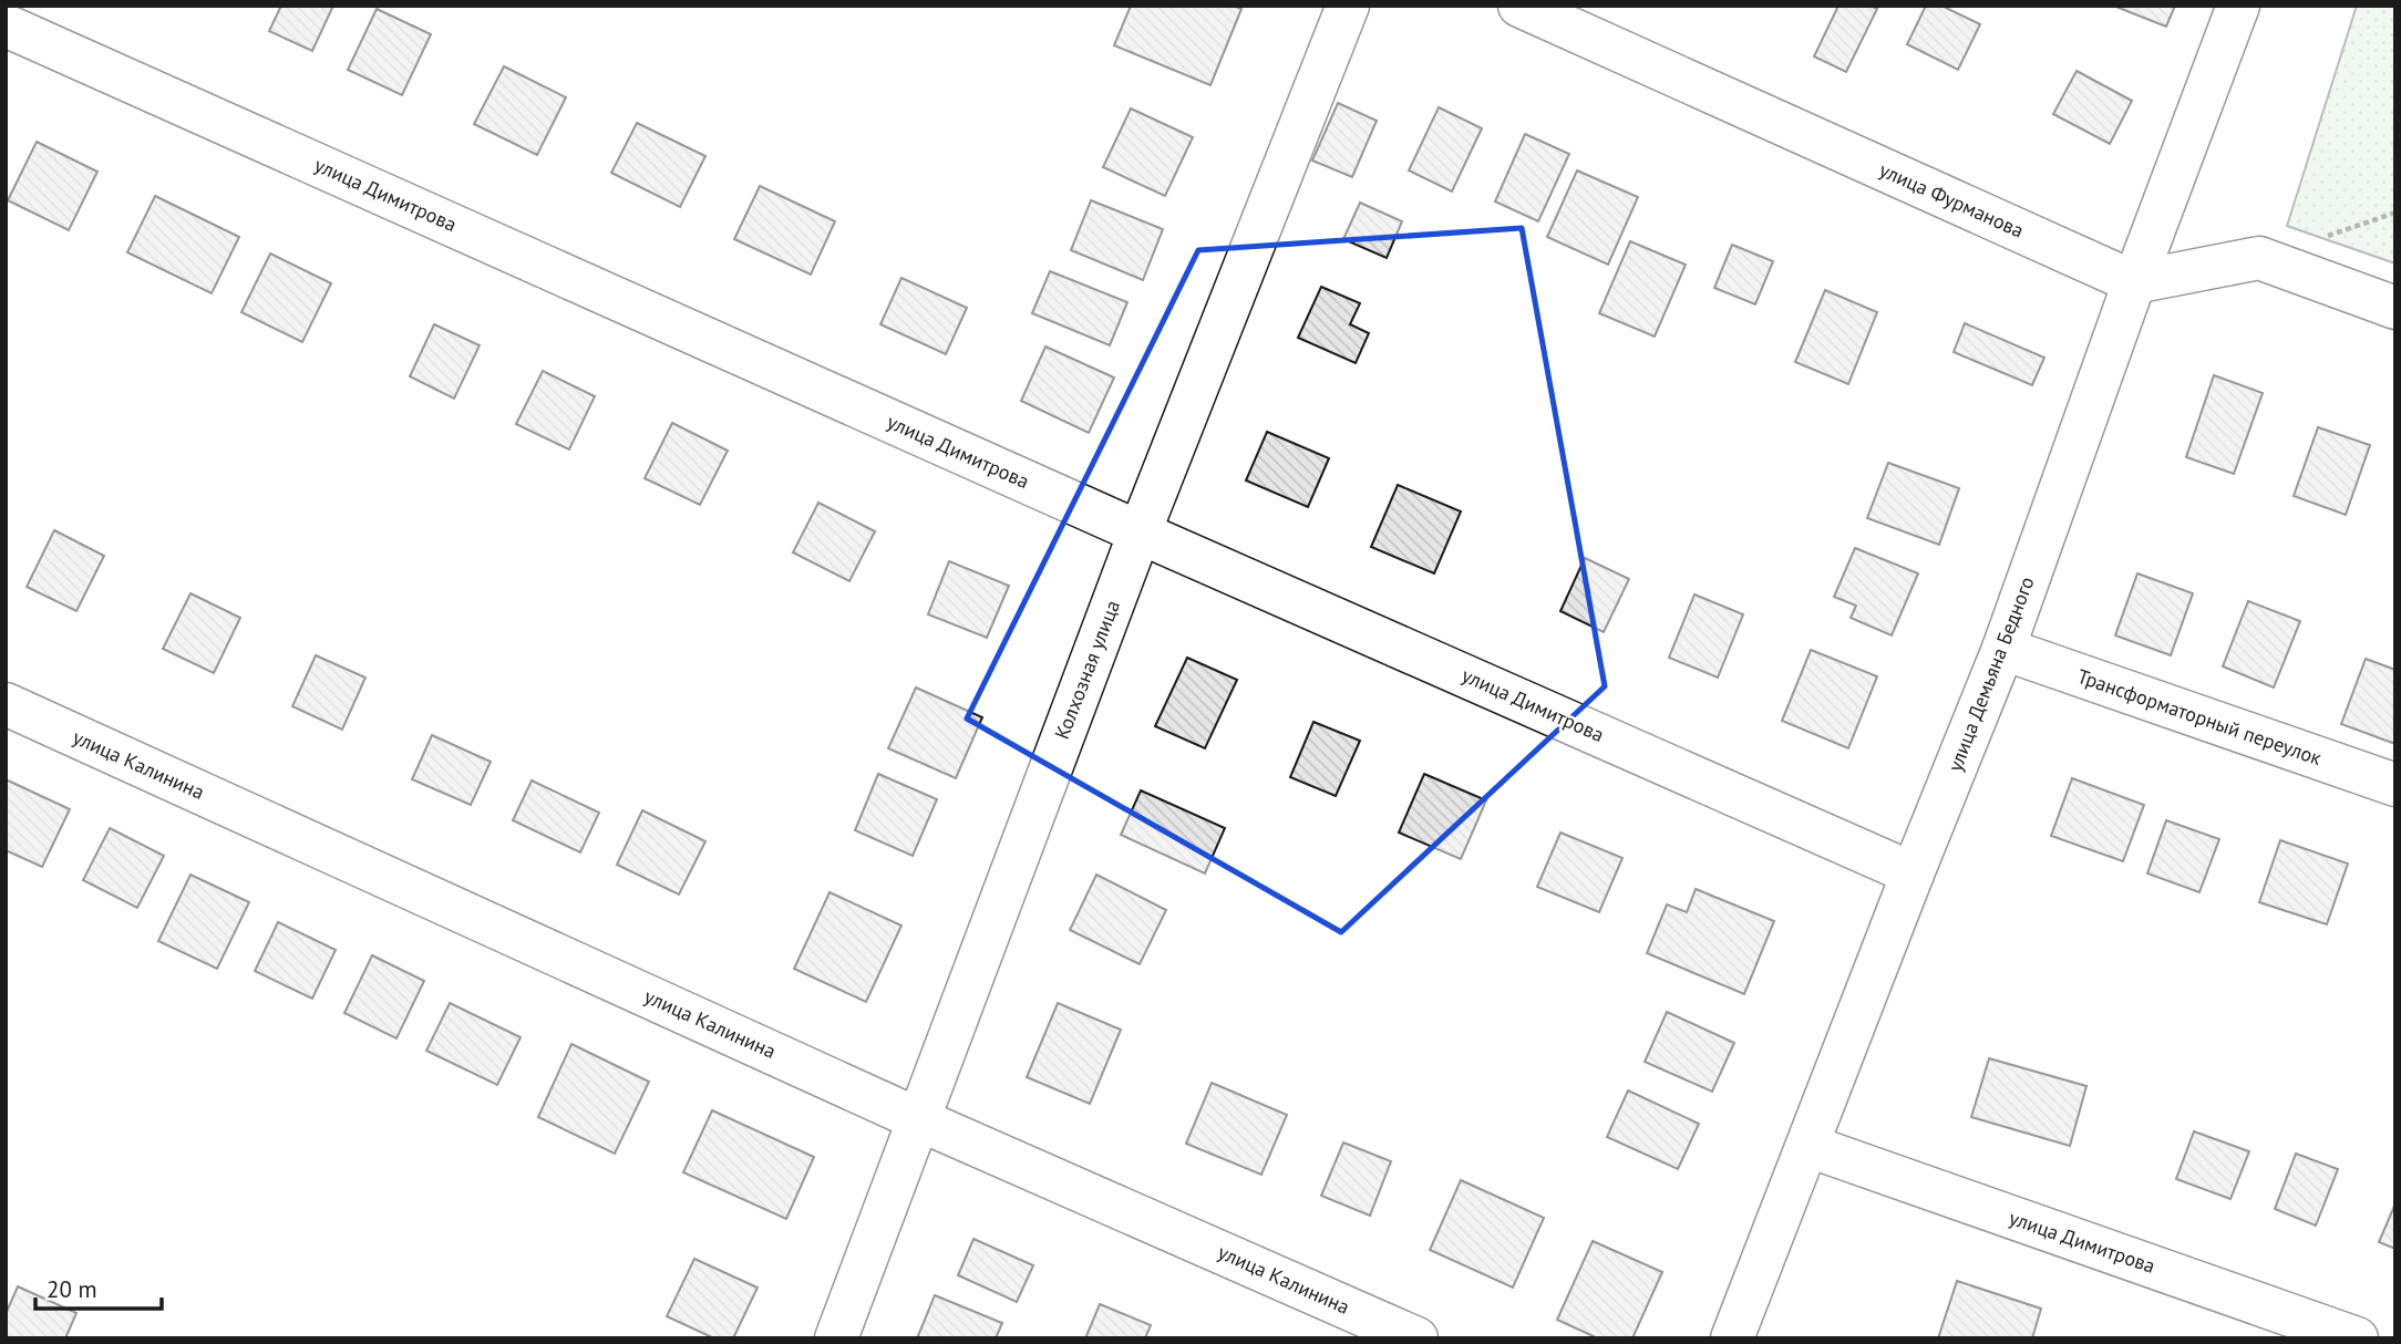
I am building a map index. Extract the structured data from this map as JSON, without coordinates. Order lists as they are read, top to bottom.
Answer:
{
  "streets": {
    "street": [
      "улица Димитрова",
      "улица Фурманова",
      "Колхозная улица",
      "улица Демьяна Бедного",
      "Трансформаторный переулок",
      "улица Калинина"
    ]
  },
  "crossings": [
    ["улица Димитрова", "Колхозная улица"],
    ["улица Димитрова", "улица Демьяна Бедного"],
    ["улица Фурманова", "улица Демьяна Бедного"],
    ["Колхозная улица", "улица Калинина"],
    ["улица Демьяна Бедного", "Трансформаторный переулок"]
  ],
  "scale_bar": "20 m"
}
